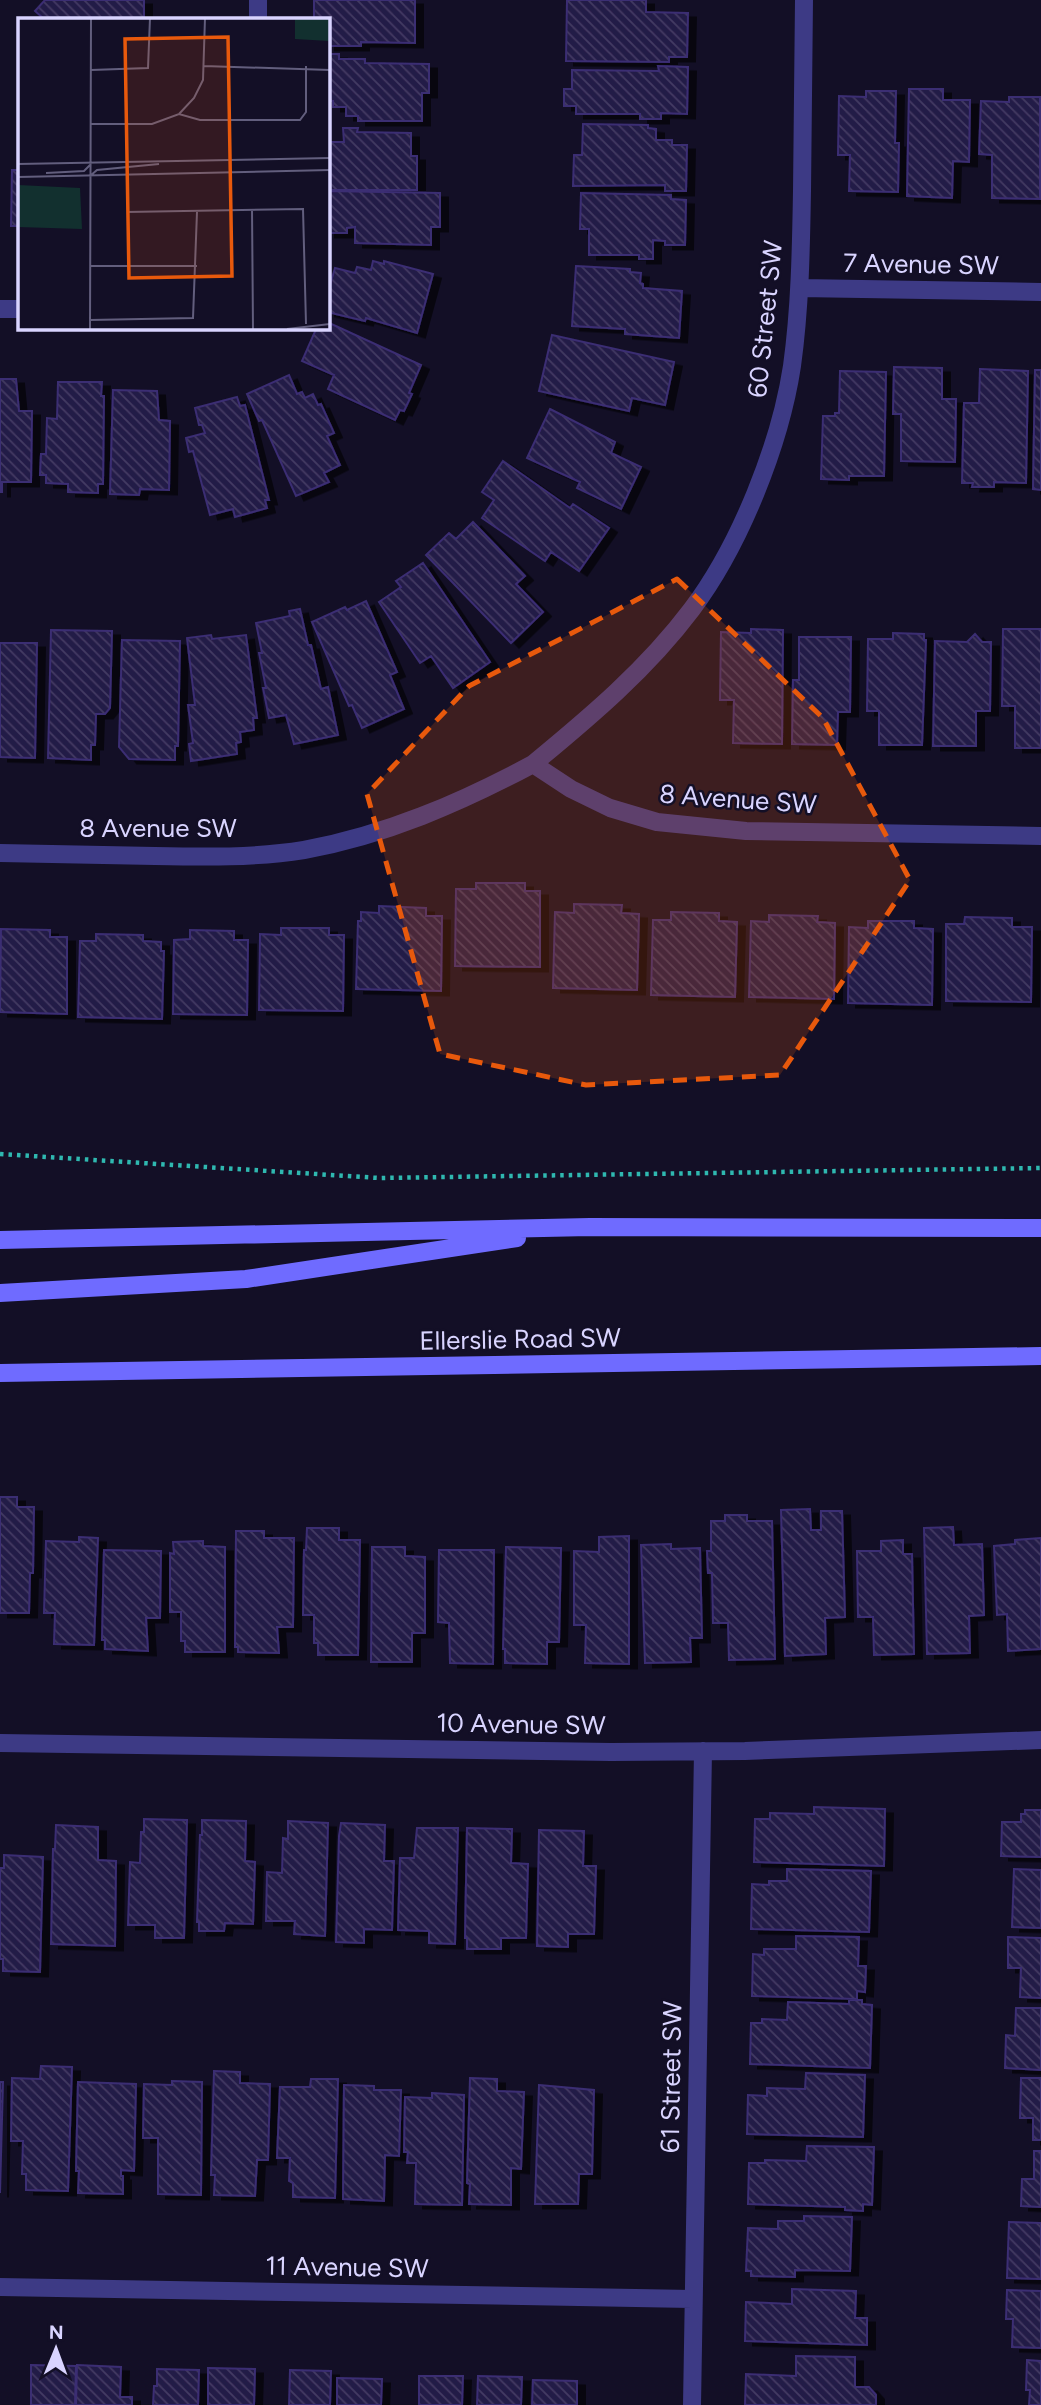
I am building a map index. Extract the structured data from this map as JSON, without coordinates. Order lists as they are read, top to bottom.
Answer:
{
  "streets": {
    "main road": ["Ellerslie Road SW"],
    "street": [
      "7 Avenue SW",
      "60 Street SW",
      "8 Avenue SW",
      "10 Avenue SW",
      "61 Street SW",
      "11 Avenue SW"
    ]
  },
  "crossings": [
    ["7 Avenue SW", "60 Street SW"],
    ["60 Street SW", "8 Avenue SW"],
    ["10 Avenue SW", "61 Street SW"],
    ["61 Street SW", "11 Avenue SW"]
  ],
  "north": "top"
}
